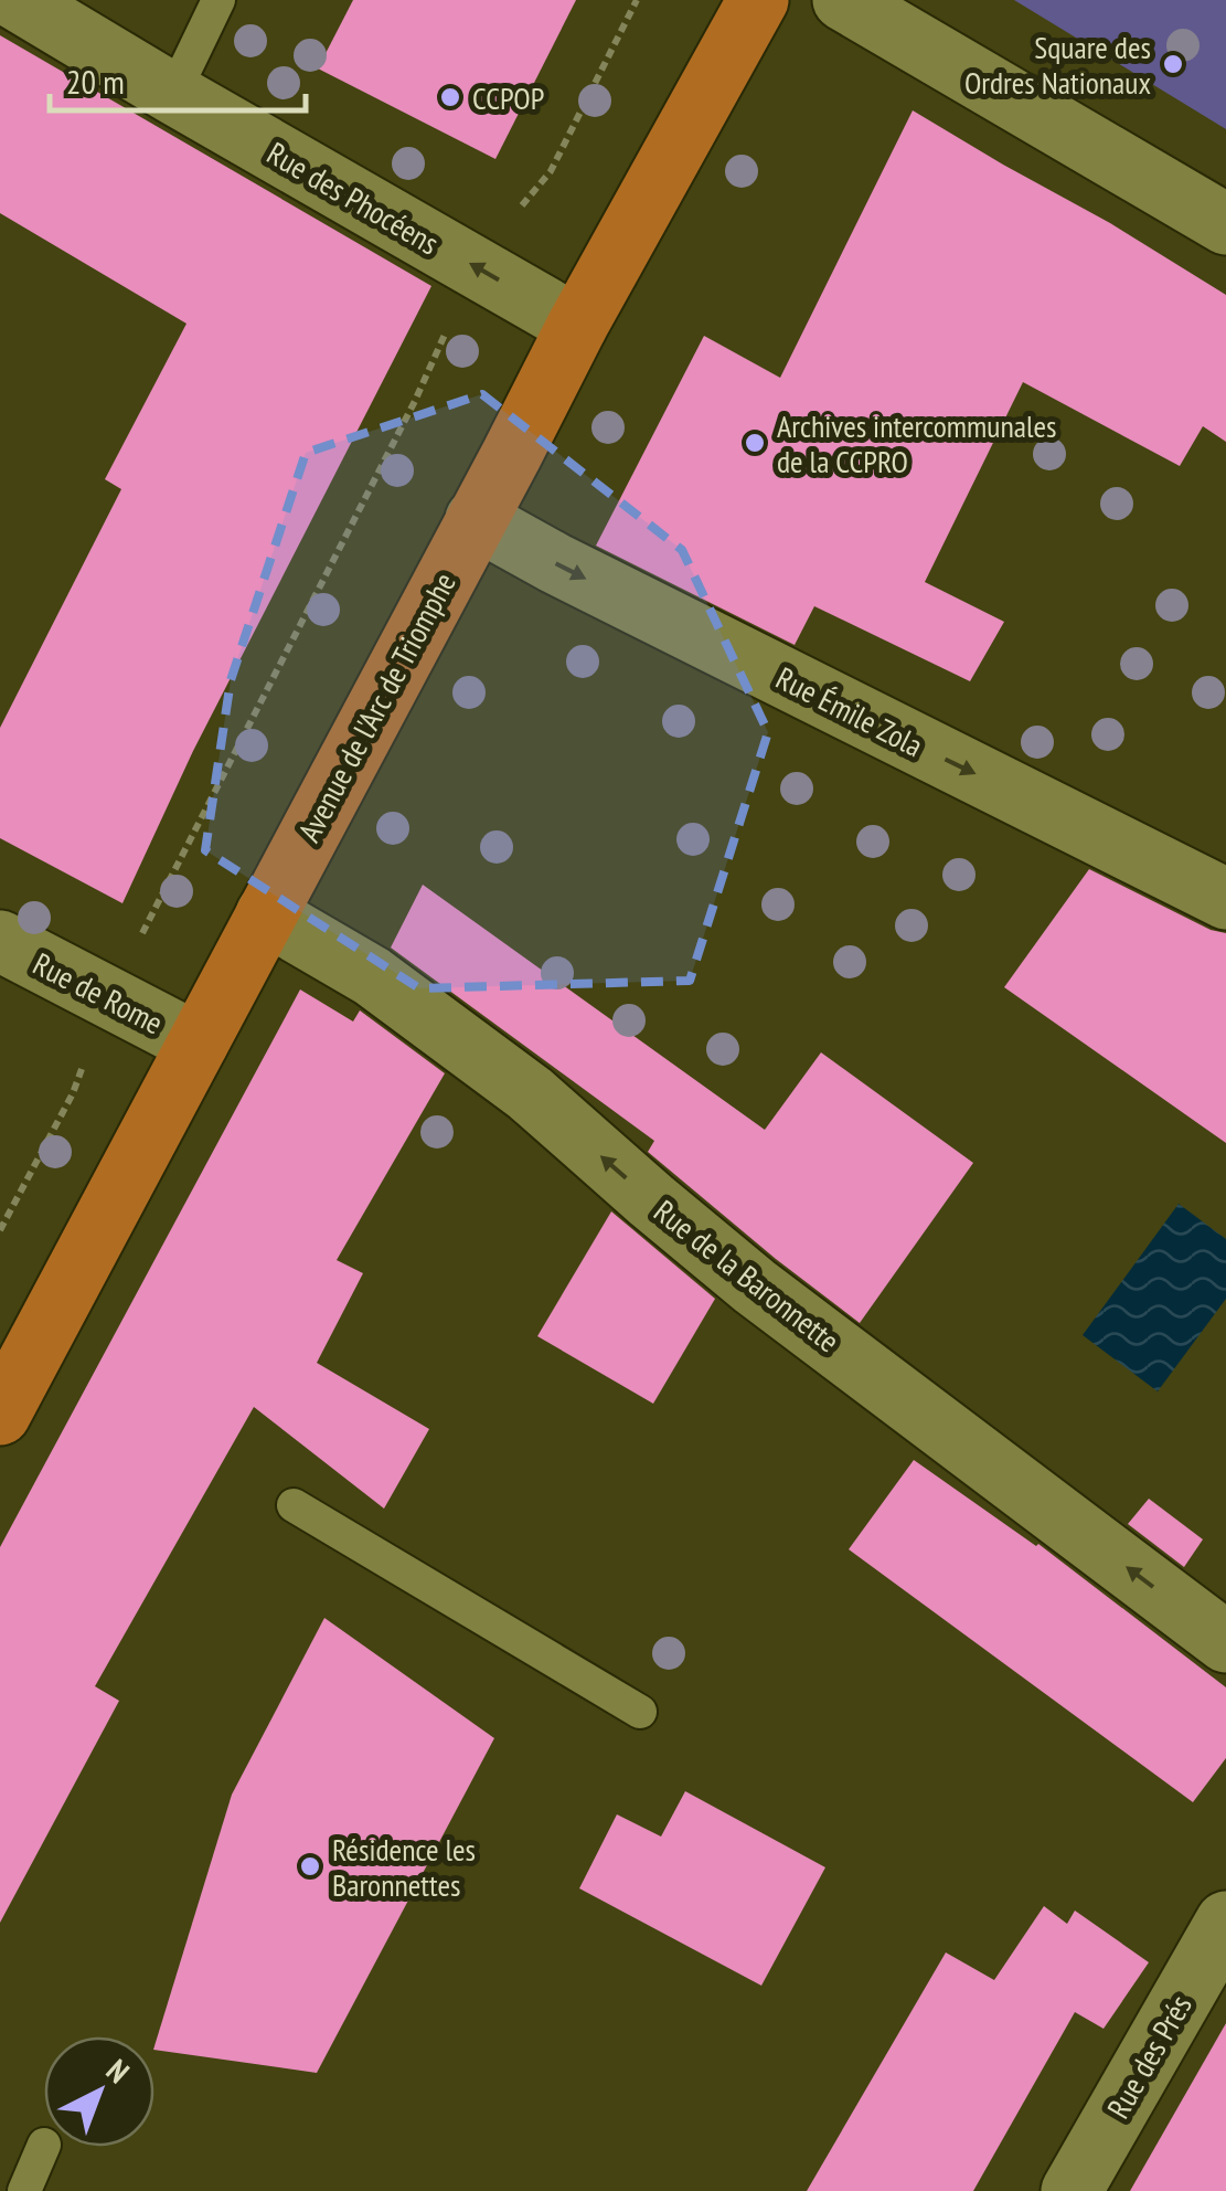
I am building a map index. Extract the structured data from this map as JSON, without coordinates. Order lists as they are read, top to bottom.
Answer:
{
  "streets": {
    "main road": ["Avenue de l'Arc de Triomphe"],
    "street": [
      "Rue des Phocéens",
      "Rue Émile Zola",
      "Rue de Rome",
      "Rue de la Baronnette",
      "Rue des Prés"
    ]
  },
  "crossings": [
    ["Rue des Phocéens", "Avenue de l'Arc de Triomphe"],
    ["Avenue de l'Arc de Triomphe", "Rue Émile Zola"],
    ["Avenue de l'Arc de Triomphe", "Rue de Rome"],
    ["Avenue de l'Arc de Triomphe", "Rue de la Baronnette"]
  ],
  "one_way": ["Rue des Phocéens", "Rue Émile Zola", "Rue de la Baronnette"],
  "places": [
    "Square des Ordres Nationaux",
    "CCPOP",
    "Archives intercommunales de la CCPRO",
    "Résidence les Baronnettes"
  ],
  "scale_bar": "20 m",
  "north": "top right"
}
